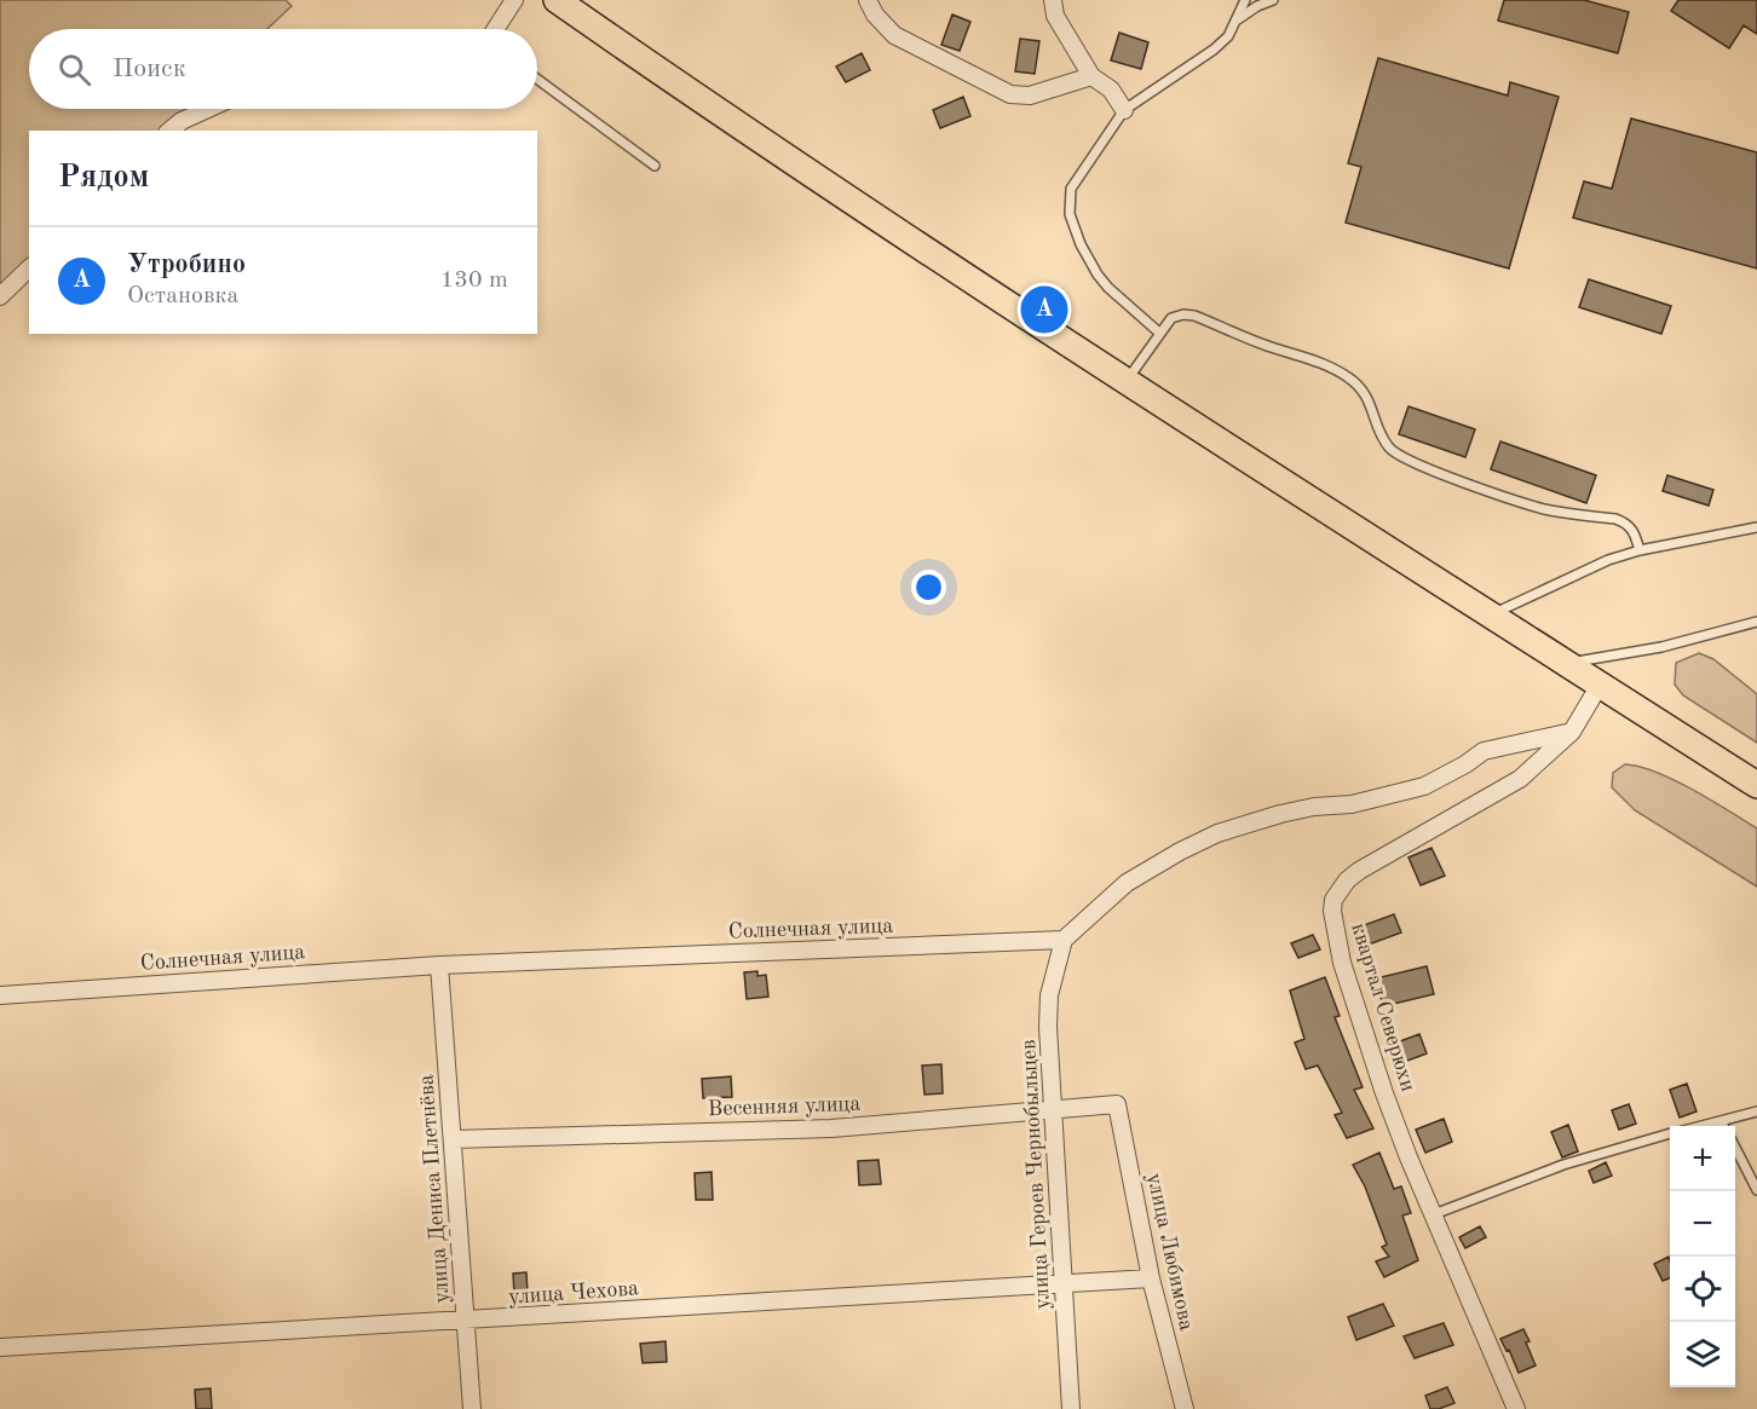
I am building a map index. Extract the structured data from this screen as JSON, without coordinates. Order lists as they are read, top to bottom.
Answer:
{
  "streets": {
    "street": [
      "Солнечная улица",
      "квартал Северюхи",
      "Весенняя улица",
      "улица Героев Чернобыльцев",
      "улица Дениса Плетнёва",
      "улица Любимова",
      "улица Чехова"
    ]
  },
  "crossings": [
    ["Солнечная улица", "улица Героев Чернобыльцев"],
    ["Солнечная улица", "улица Дениса Плетнёва"],
    ["Весенняя улица", "улица Героев Чернобыльцев"],
    ["Весенняя улица", "улица Дениса Плетнёва"],
    ["Весенняя улица", "улица Любимова"],
    ["улица Героев Чернобыльцев", "улица Чехова"],
    ["улица Дениса Плетнёва", "улица Чехова"],
    ["улица Любимова", "улица Чехова"]
  ],
  "page": {
    "search": "Поиск",
    "heading": "Рядом",
    "list": [
      {
        "mark": "A",
        "name": "Утробино",
        "note": "Остановка",
        "value": "130 m"
      }
    ],
    "pins": "A",
    "map_buttons": ["+", "−"]
  }
}
